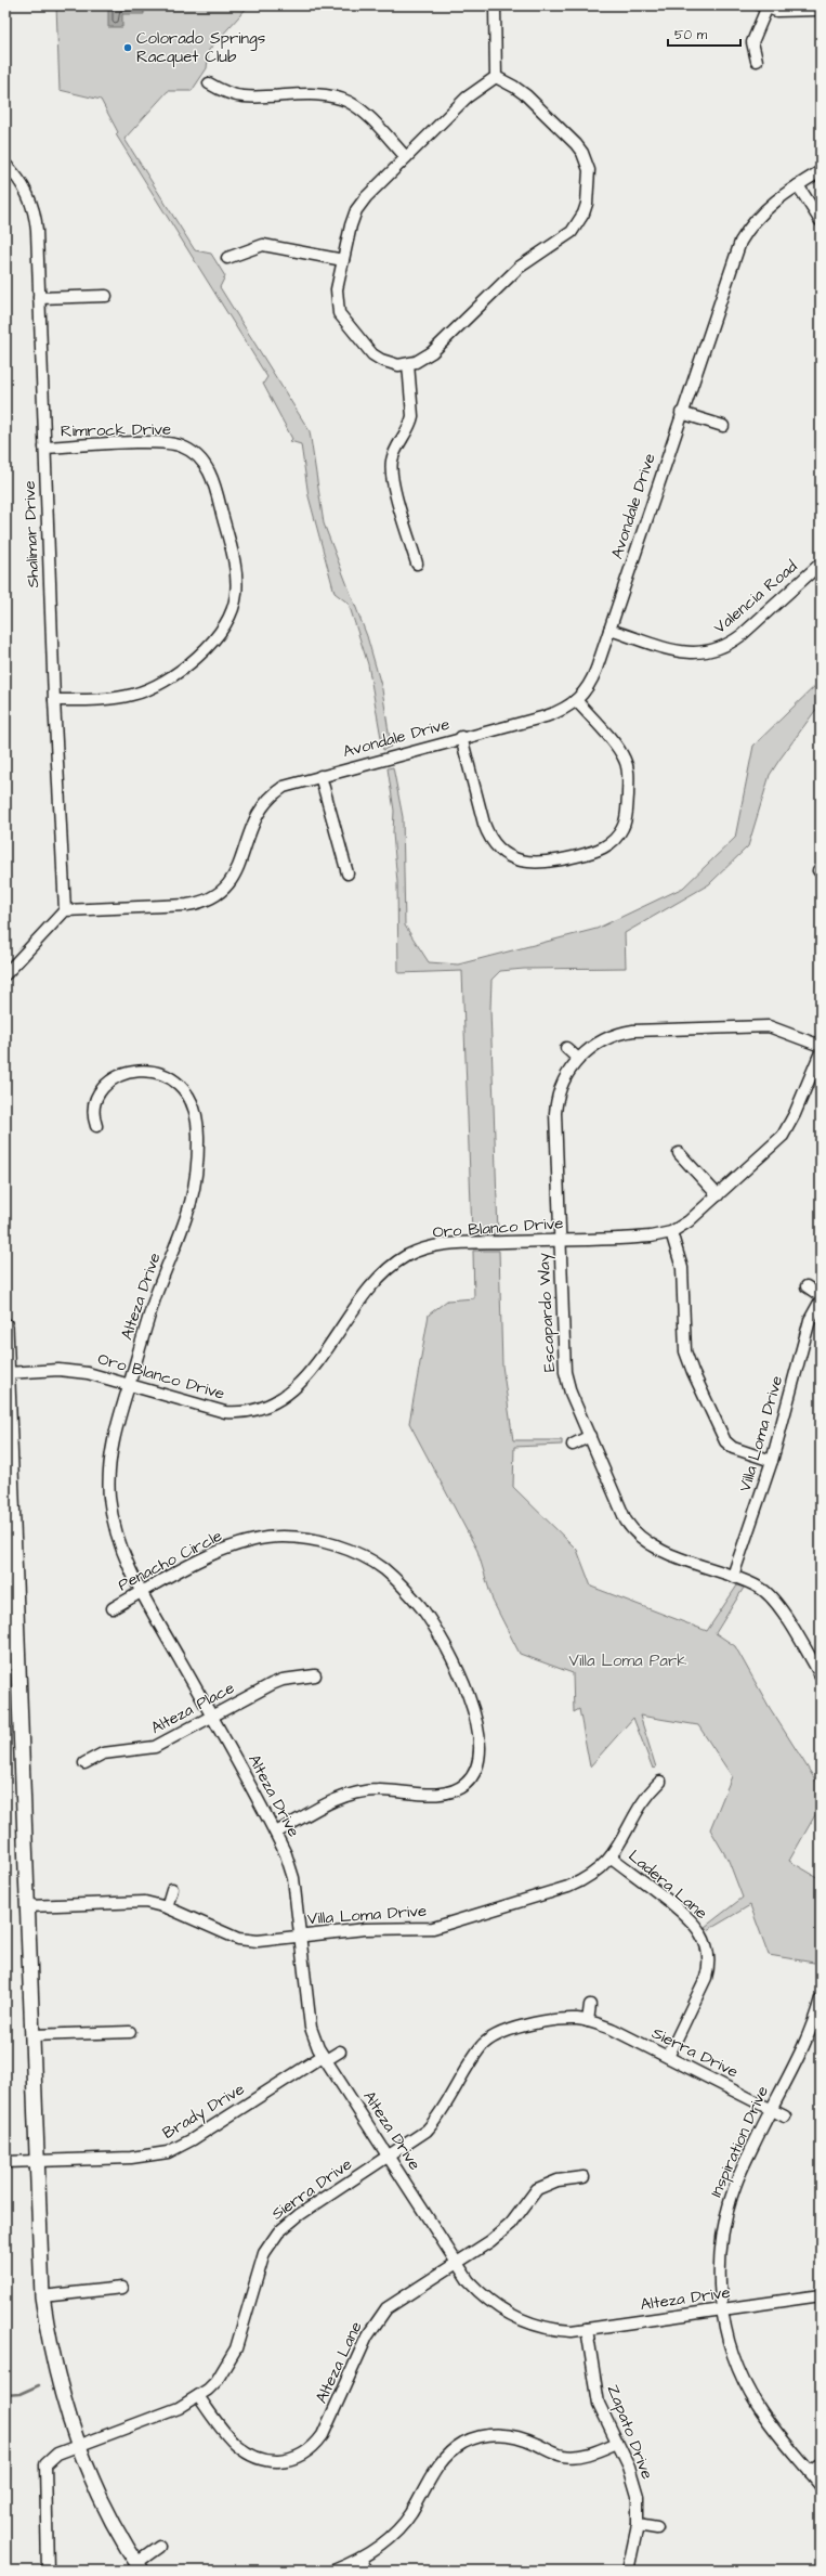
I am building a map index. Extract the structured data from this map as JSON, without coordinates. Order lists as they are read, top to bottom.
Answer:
{
  "streets": {
    "street": [
      "Rimrock Drive",
      "Avondale Drive",
      "Shalimar Drive",
      "Valencia Road",
      "Oro Blanco Drive",
      "Alteza Drive",
      "Escapardo Way",
      "Villa Loma Drive",
      "Penacho Circle",
      "Alteza Place",
      "Ladera Lane",
      "Sierra Drive",
      "Brady Drive",
      "Inspiration Drive",
      "Alteza Lane",
      "Zapato Drive"
    ]
  },
  "crossings": [
    ["Rimrock Drive", "Shalimar Drive"],
    ["Avondale Drive", "Shalimar Drive"],
    ["Avondale Drive", "Valencia Road"],
    ["Oro Blanco Drive", "Alteza Drive"],
    ["Oro Blanco Drive", "Escapardo Way"],
    ["Alteza Drive", "Villa Loma Drive"],
    ["Alteza Drive", "Penacho Circle"],
    ["Alteza Drive", "Alteza Place"],
    ["Alteza Drive", "Sierra Drive"],
    ["Alteza Drive", "Brady Drive"],
    ["Alteza Drive", "Inspiration Drive"],
    ["Alteza Drive", "Alteza Lane"],
    ["Alteza Drive", "Zapato Drive"],
    ["Escapardo Way", "Villa Loma Drive"],
    ["Villa Loma Drive", "Ladera Lane"],
    ["Ladera Lane", "Sierra Drive"],
    ["Sierra Drive", "Inspiration Drive"],
    ["Sierra Drive", "Alteza Lane"]
  ],
  "parks": ["Villa Loma Park"],
  "places": ["Colorado Springs Racquet Club"],
  "scale_bar": "50 m"
}
